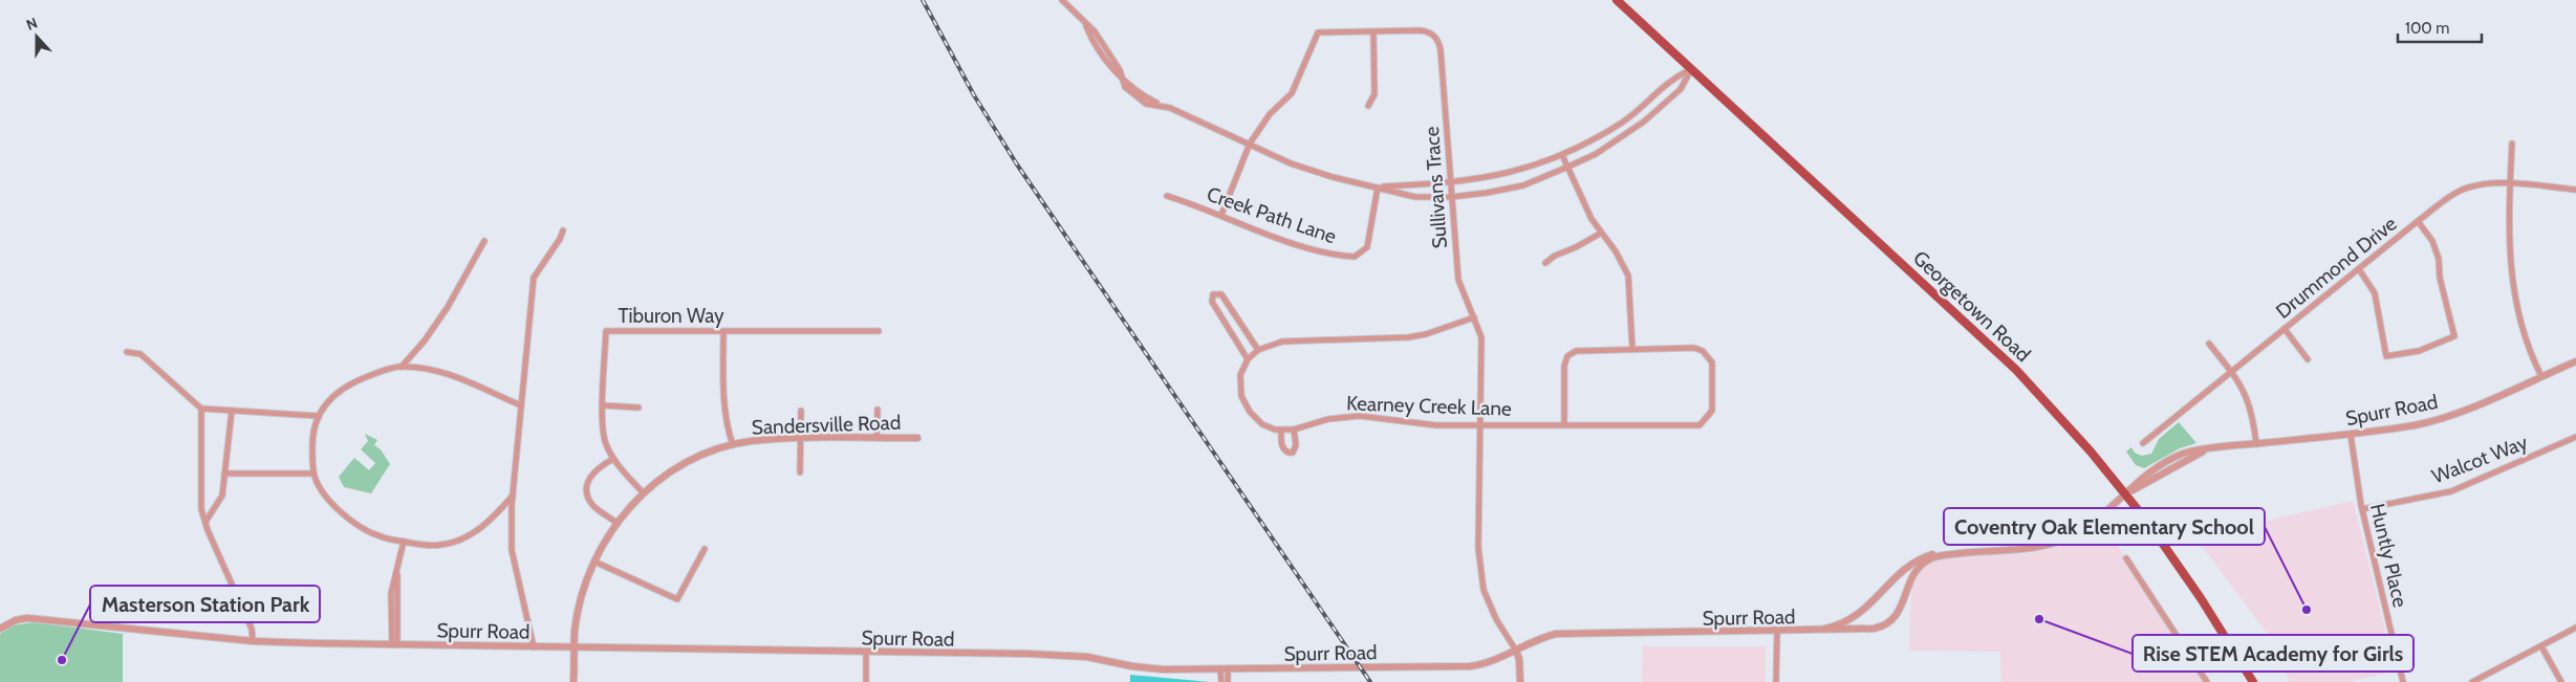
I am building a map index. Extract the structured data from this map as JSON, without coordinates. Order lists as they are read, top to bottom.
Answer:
{
  "streets": {
    "main road": ["Georgetown Road"],
    "street": [
      "Sullivans Trace",
      "Creek Path Lane",
      "Drummond Drive",
      "Tiburon Way",
      "Kearney Creek Lane",
      "Spurr Road",
      "Sandersville Road",
      "Walcot Way",
      "Huntly Place"
    ]
  },
  "crossings": [
    ["Sullivans Trace", "Creek Path Lane"],
    ["Sullivans Trace", "Kearney Creek Lane"],
    ["Sullivans Trace", "Spurr Road"],
    ["Georgetown Road", "Spurr Road"],
    ["Tiburon Way", "Sandersville Road"],
    ["Spurr Road", "Sandersville Road"],
    ["Spurr Road", "Huntly Place"],
    ["Walcot Way", "Huntly Place"]
  ],
  "places": ["Coventry Oak Elementary School", "Rise STEM Academy for Girls", "Masterson Station Park"],
  "scale_bar": "100 m",
  "north": "top"
}
